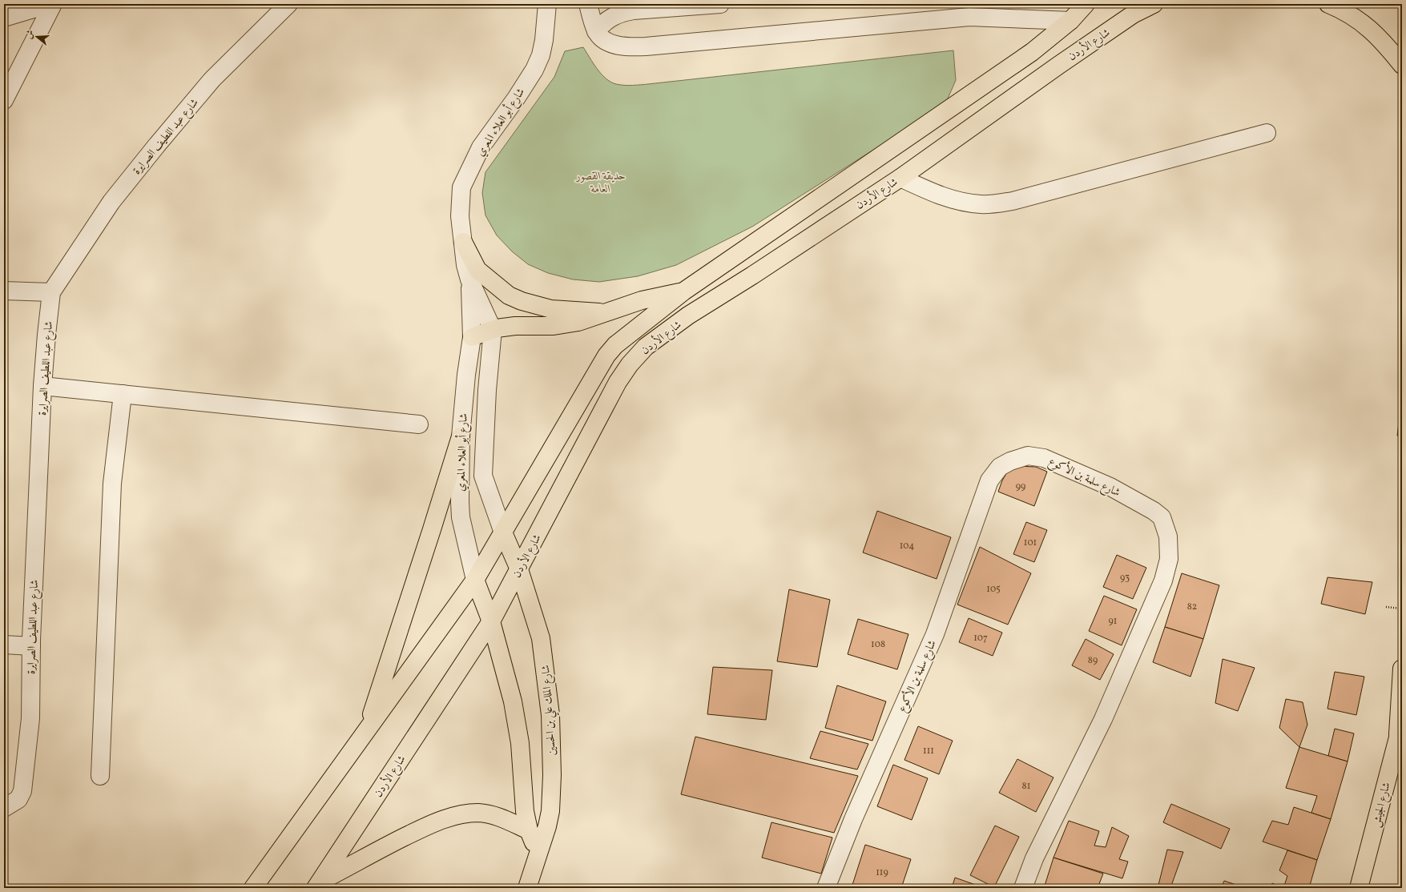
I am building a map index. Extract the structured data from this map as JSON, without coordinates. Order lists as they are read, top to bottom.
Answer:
{
  "streets": {
    "main road": [
      "شارع الأردن",
      "شارع أبو العلاء المعري",
      "شارع الملك علي بن الحسين",
      "شارع الجيش"
    ],
    "street": ["شارع عبد اللطيف الصرايرة", "شارع سلمة بن الأكوع"]
  },
  "crossings": [
    ["شارع الأردن", "شارع أبو العلاء المعري"],
    ["شارع الأردن", "شارع الملك علي بن الحسين"],
    ["شارع أبو العلاء المعري", "شارع الملك علي بن الحسين"]
  ],
  "parks": ["حديقة القصور العامة"],
  "house_numbers": [
    "99",
    "101",
    "104",
    "93",
    "105",
    "82",
    "91",
    "107",
    "108",
    "89",
    "111",
    "81",
    "119"
  ],
  "north": "left"
}
